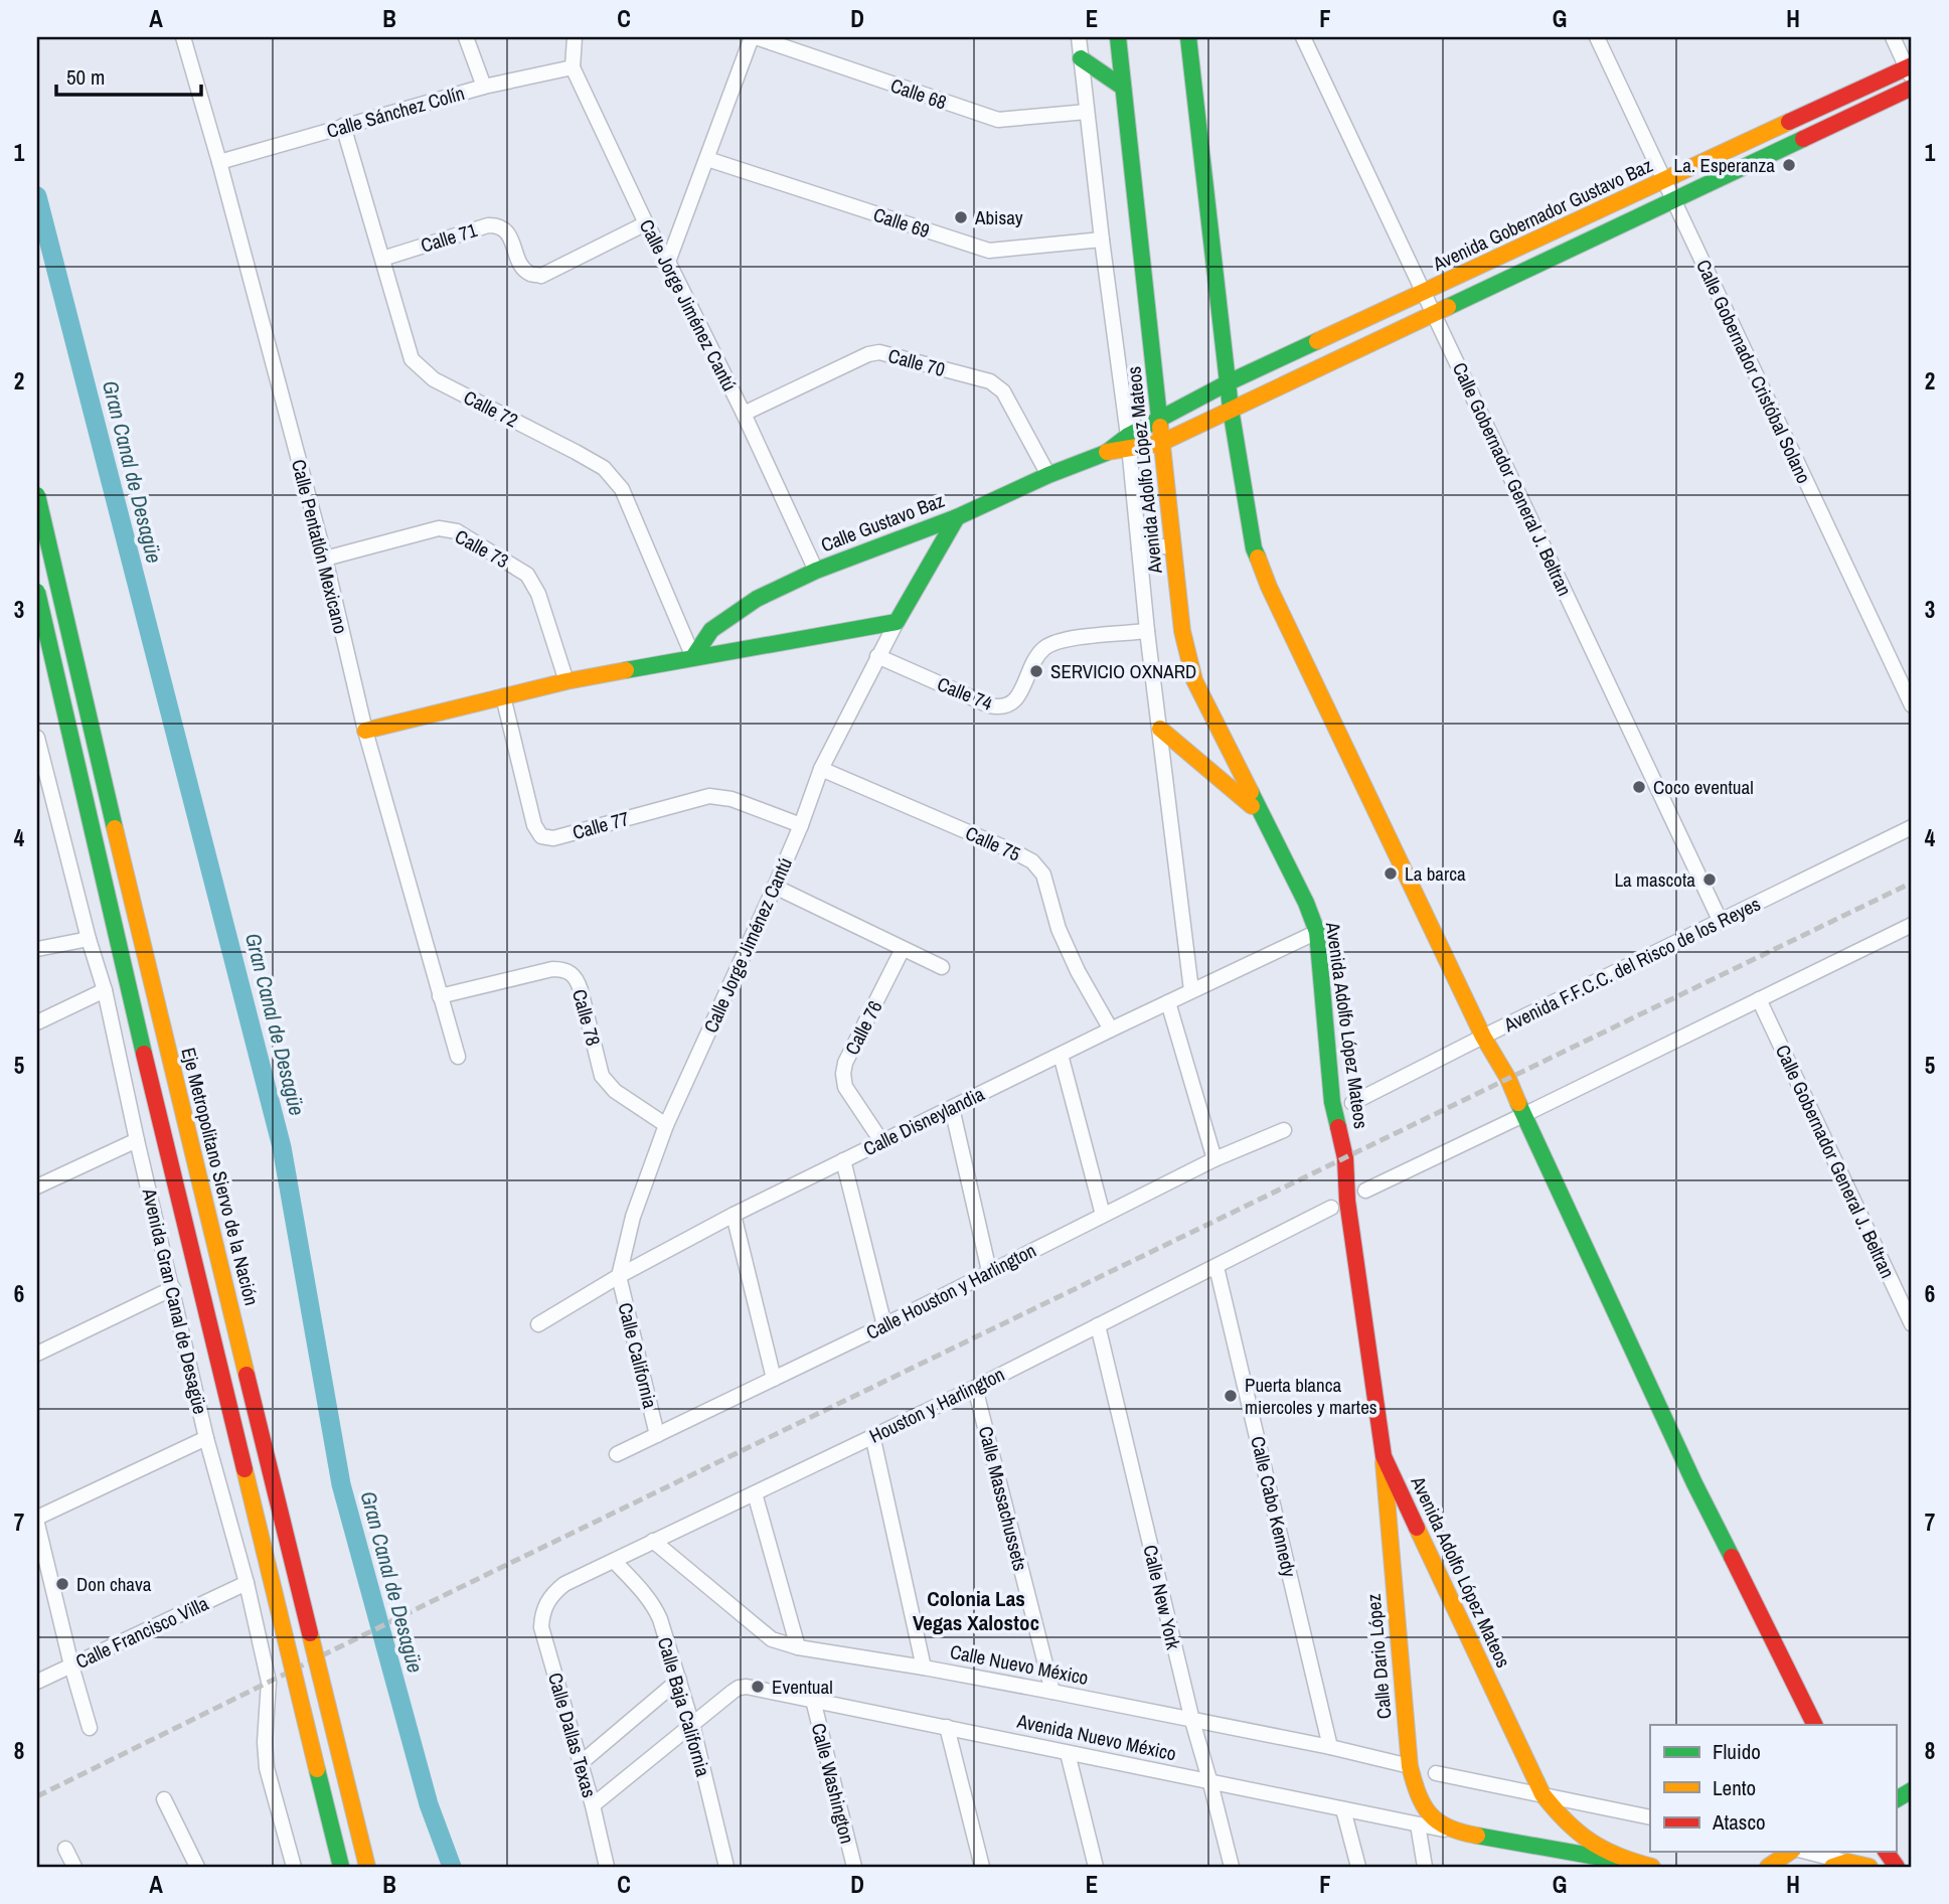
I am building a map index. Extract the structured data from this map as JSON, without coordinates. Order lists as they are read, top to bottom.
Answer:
{
  "streets": {
    "main road": [
      "Avenida Gobernador Gustavo Baz",
      "Avenida Adolfo López Mateos",
      "Calle Gustavo Baz",
      "Eje Metropolitano Siervo de la Nación",
      "Calle Dario López",
      "Avenida Nuevo México"
    ],
    "street": [
      "Calle 68",
      "Calle Sánchez Colín",
      "Calle 69",
      "Calle 71",
      "Calle Jorge Jiménez Cantú",
      "Calle 70",
      "Calle Gobernador Cristóbal Solano",
      "Calle 72",
      "Calle Gobernador General J. Beltran",
      "Calle Pentatlón Mexicano",
      "Calle 73",
      "Calle 74",
      "Calle 77",
      "Calle 75",
      "Avenida F.F.C.C. del Risco de los Reyes",
      "Calle 78",
      "Calle 76",
      "Calle Disneylandia",
      "Calle Houston y Harlington",
      "Avenida Gran Canal de Desagüe",
      "Calle California",
      "Houston y Harlington",
      "Calle Massachussets",
      "Calle Cabo Kennedy",
      "Calle New York",
      "Calle Francisco Villa",
      "Calle Nuevo México",
      "Calle Baja California",
      "Calle Dallas Texas",
      "Calle Washington"
    ]
  },
  "crossings": [
    ["Calle Sánchez Colín", "Calle Jorge Jiménez Cantú"],
    ["Calle Sánchez Colín", "Calle 72"],
    ["Calle Sánchez Colín", "Calle Pentatlón Mexicano"],
    ["Avenida Gobernador Gustavo Baz", "Calle Gobernador Cristóbal Solano"],
    ["Avenida Gobernador Gustavo Baz", "Calle Gobernador General J. Beltran"],
    ["Avenida Gobernador Gustavo Baz", "Calle Gustavo Baz"],
    ["Calle 71", "Calle Jorge Jiménez Cantú"],
    ["Calle 71", "Calle 72"],
    ["Calle Jorge Jiménez Cantú", "Calle 70"],
    ["Calle Jorge Jiménez Cantú", "Calle Gustavo Baz"],
    ["Calle Jorge Jiménez Cantú", "Calle 74"],
    ["Calle Jorge Jiménez Cantú", "Calle 77"],
    ["Calle Jorge Jiménez Cantú", "Calle 75"],
    ["Calle Jorge Jiménez Cantú", "Calle 78"],
    ["Calle Jorge Jiménez Cantú", "Calle Disneylandia"],
    ["Calle Jorge Jiménez Cantú", "Calle California"],
    ["Calle 70", "Calle Gustavo Baz"],
    ["Calle 72", "Calle Gustavo Baz"],
    ["Avenida Adolfo López Mateos", "Calle Gustavo Baz"],
    ["Avenida Adolfo López Mateos", "Calle Disneylandia"],
    ["Avenida Adolfo López Mateos", "Calle Dario López"],
    ["Avenida Adolfo López Mateos", "Avenida Nuevo México"],
    ["Calle Gobernador General J. Beltran", "Avenida F.F.C.C. del Risco de los Reyes"],
    ["Calle Pentatlón Mexicano", "Calle 73"],
    ["Calle Pentatlón Mexicano", "Calle 78"],
    ["Calle 75", "Calle Disneylandia"],
    ["Calle 76", "Calle Disneylandia"],
    ["Calle Disneylandia", "Calle California"],
    ["Calle Houston y Harlington", "Calle California"],
    ["Avenida Gran Canal de Desagüe", "Calle Francisco Villa"],
    ["Houston y Harlington", "Calle Massachussets"],
    ["Houston y Harlington", "Calle Cabo Kennedy"],
    ["Houston y Harlington", "Calle New York"],
    ["Houston y Harlington", "Calle Nuevo México"],
    ["Houston y Harlington", "Calle Baja California"],
    ["Houston y Harlington", "Calle Dallas Texas"],
    ["Calle Massachussets", "Calle Nuevo México"],
    ["Calle Cabo Kennedy", "Calle Nuevo México"],
    ["Calle New York", "Calle Nuevo México"],
    ["Calle New York", "Avenida Nuevo México"],
    ["Calle Dario López", "Calle Nuevo México"],
    ["Calle Dario López", "Avenida Nuevo México"],
    ["Calle Baja California", "Avenida Nuevo México"],
    ["Calle Dallas Texas", "Avenida Nuevo México"],
    ["Avenida Nuevo México", "Calle Washington"]
  ],
  "districts": ["Colonia Las Vegas Xalostoc"],
  "water": ["Gran Canal de Desagüe"],
  "places": [
    "La. Esperanza",
    "Abisay",
    "SERVICIO OXNARD",
    "Coco eventual",
    "La barca",
    "La mascota",
    "Puerta blanca miercoles y martes",
    "Don chava",
    "Eventual"
  ],
  "legend": ["Fluido", "Lento", "Atasco"],
  "scale_bar": "50 m",
  "grid": {
    "columns": [
      "A",
      "B",
      "C",
      "D",
      "E",
      "F",
      "G",
      "H"
    ],
    "rows": [
      "1",
      "2",
      "3",
      "4",
      "5",
      "6",
      "7",
      "8"
    ]
  }
}
